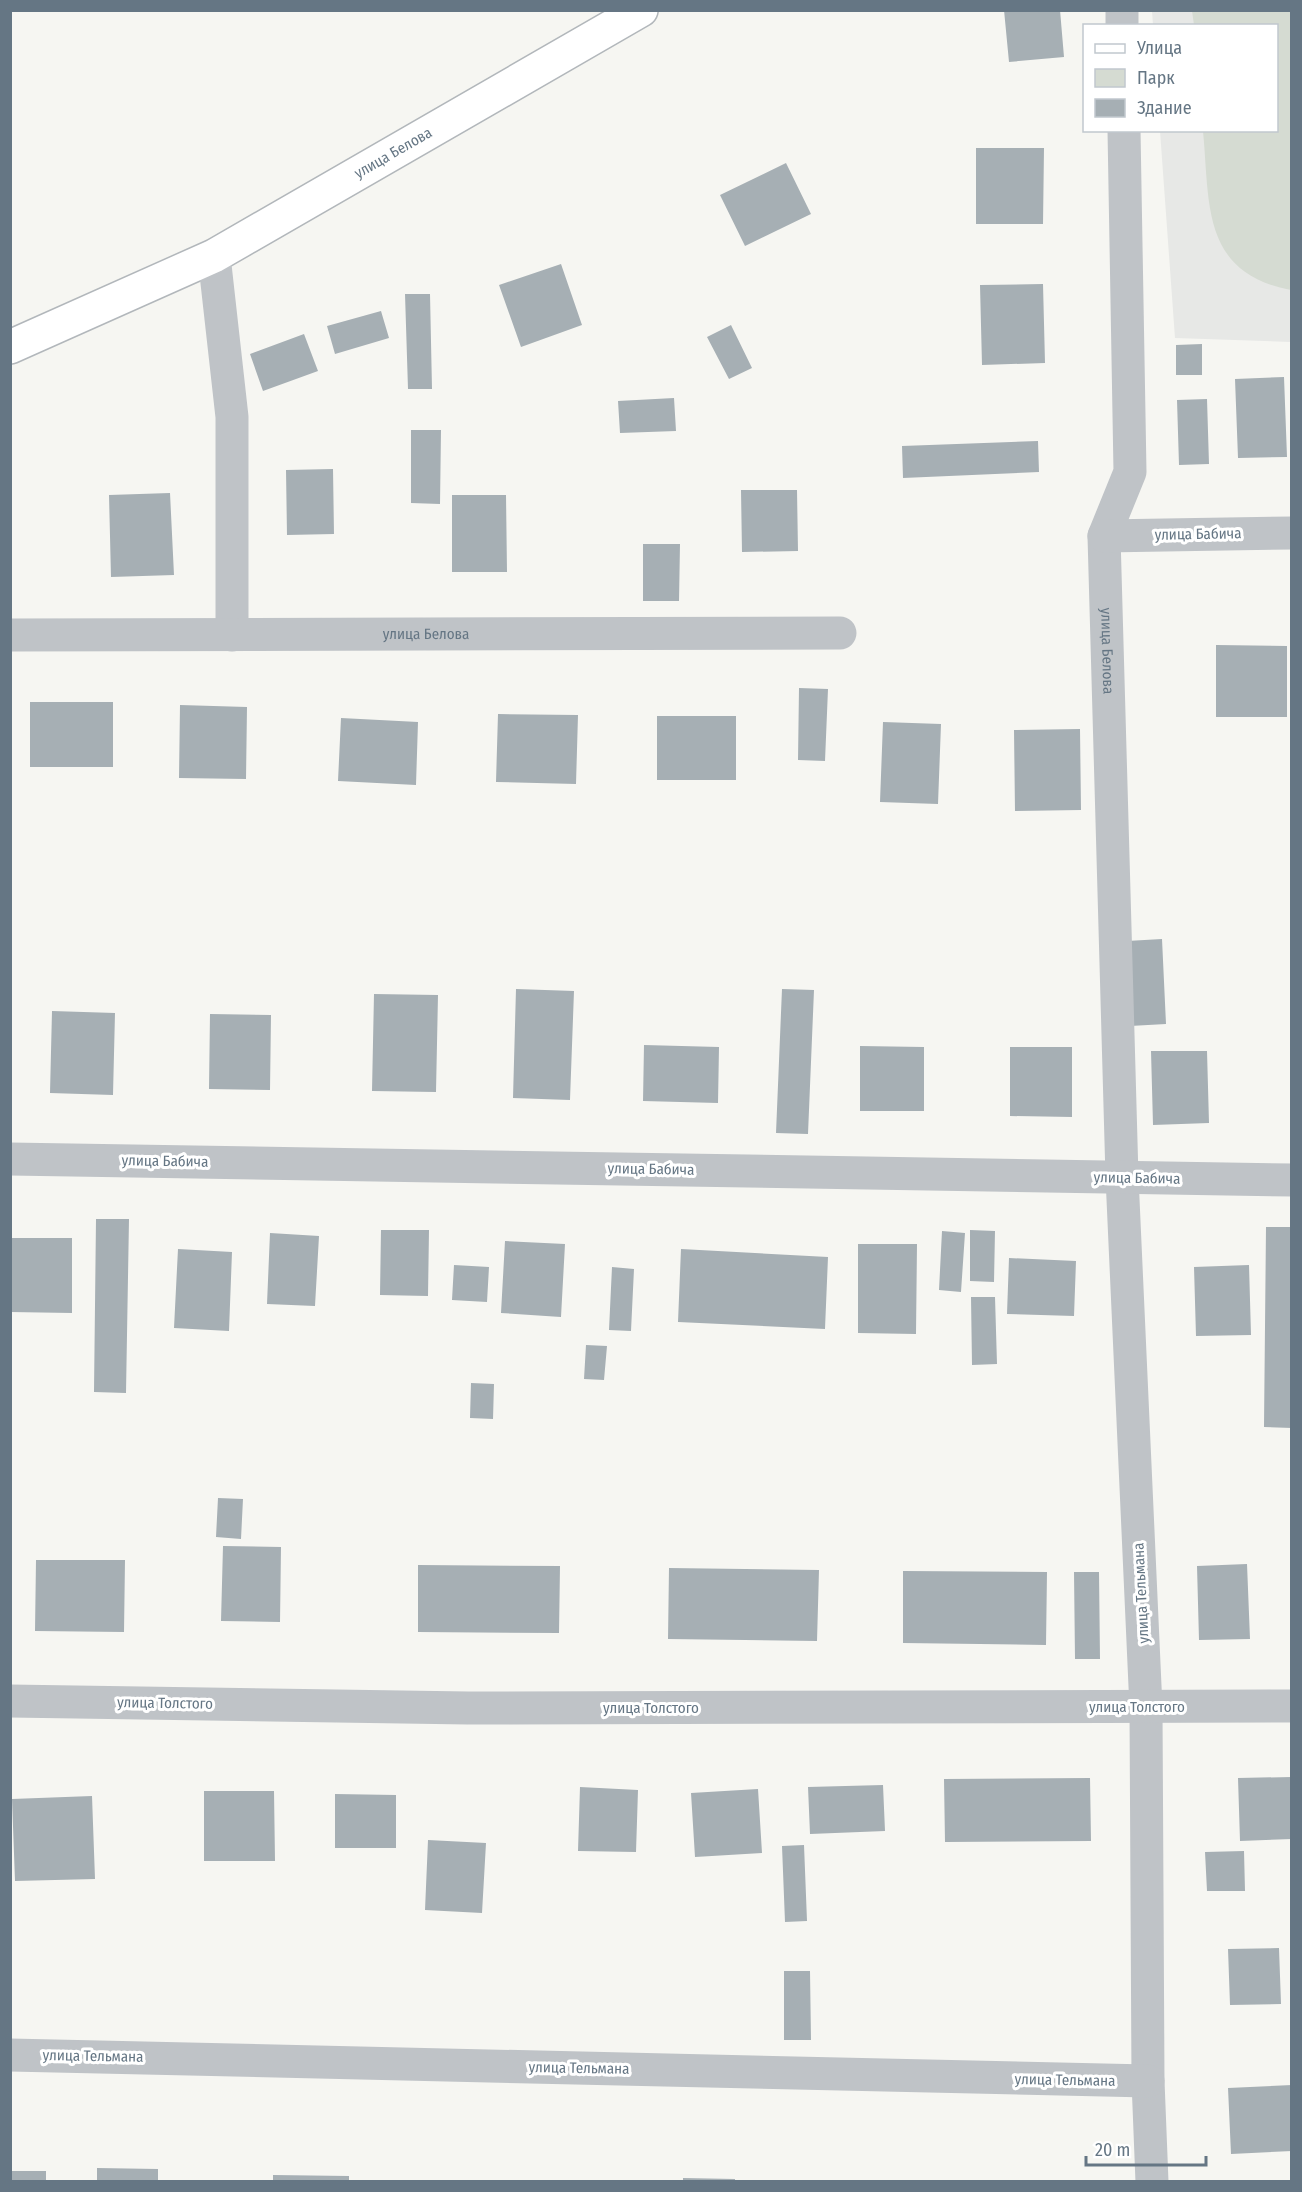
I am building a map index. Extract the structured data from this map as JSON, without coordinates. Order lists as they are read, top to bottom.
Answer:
{
  "streets": {
    "main road": ["улица Белова"],
    "street": ["улица Бабича", "улица Тельмана", "улица Толстого"]
  },
  "crossings": [
    ["улица Белова", "улица Бабича"],
    ["улица Белова", "улица Тельмана"],
    ["улица Бабича", "улица Тельмана"],
    ["улица Тельмана", "улица Толстого"]
  ],
  "legend": ["Улица", "Парк", "Здание"],
  "scale_bar": "20 m"
}
